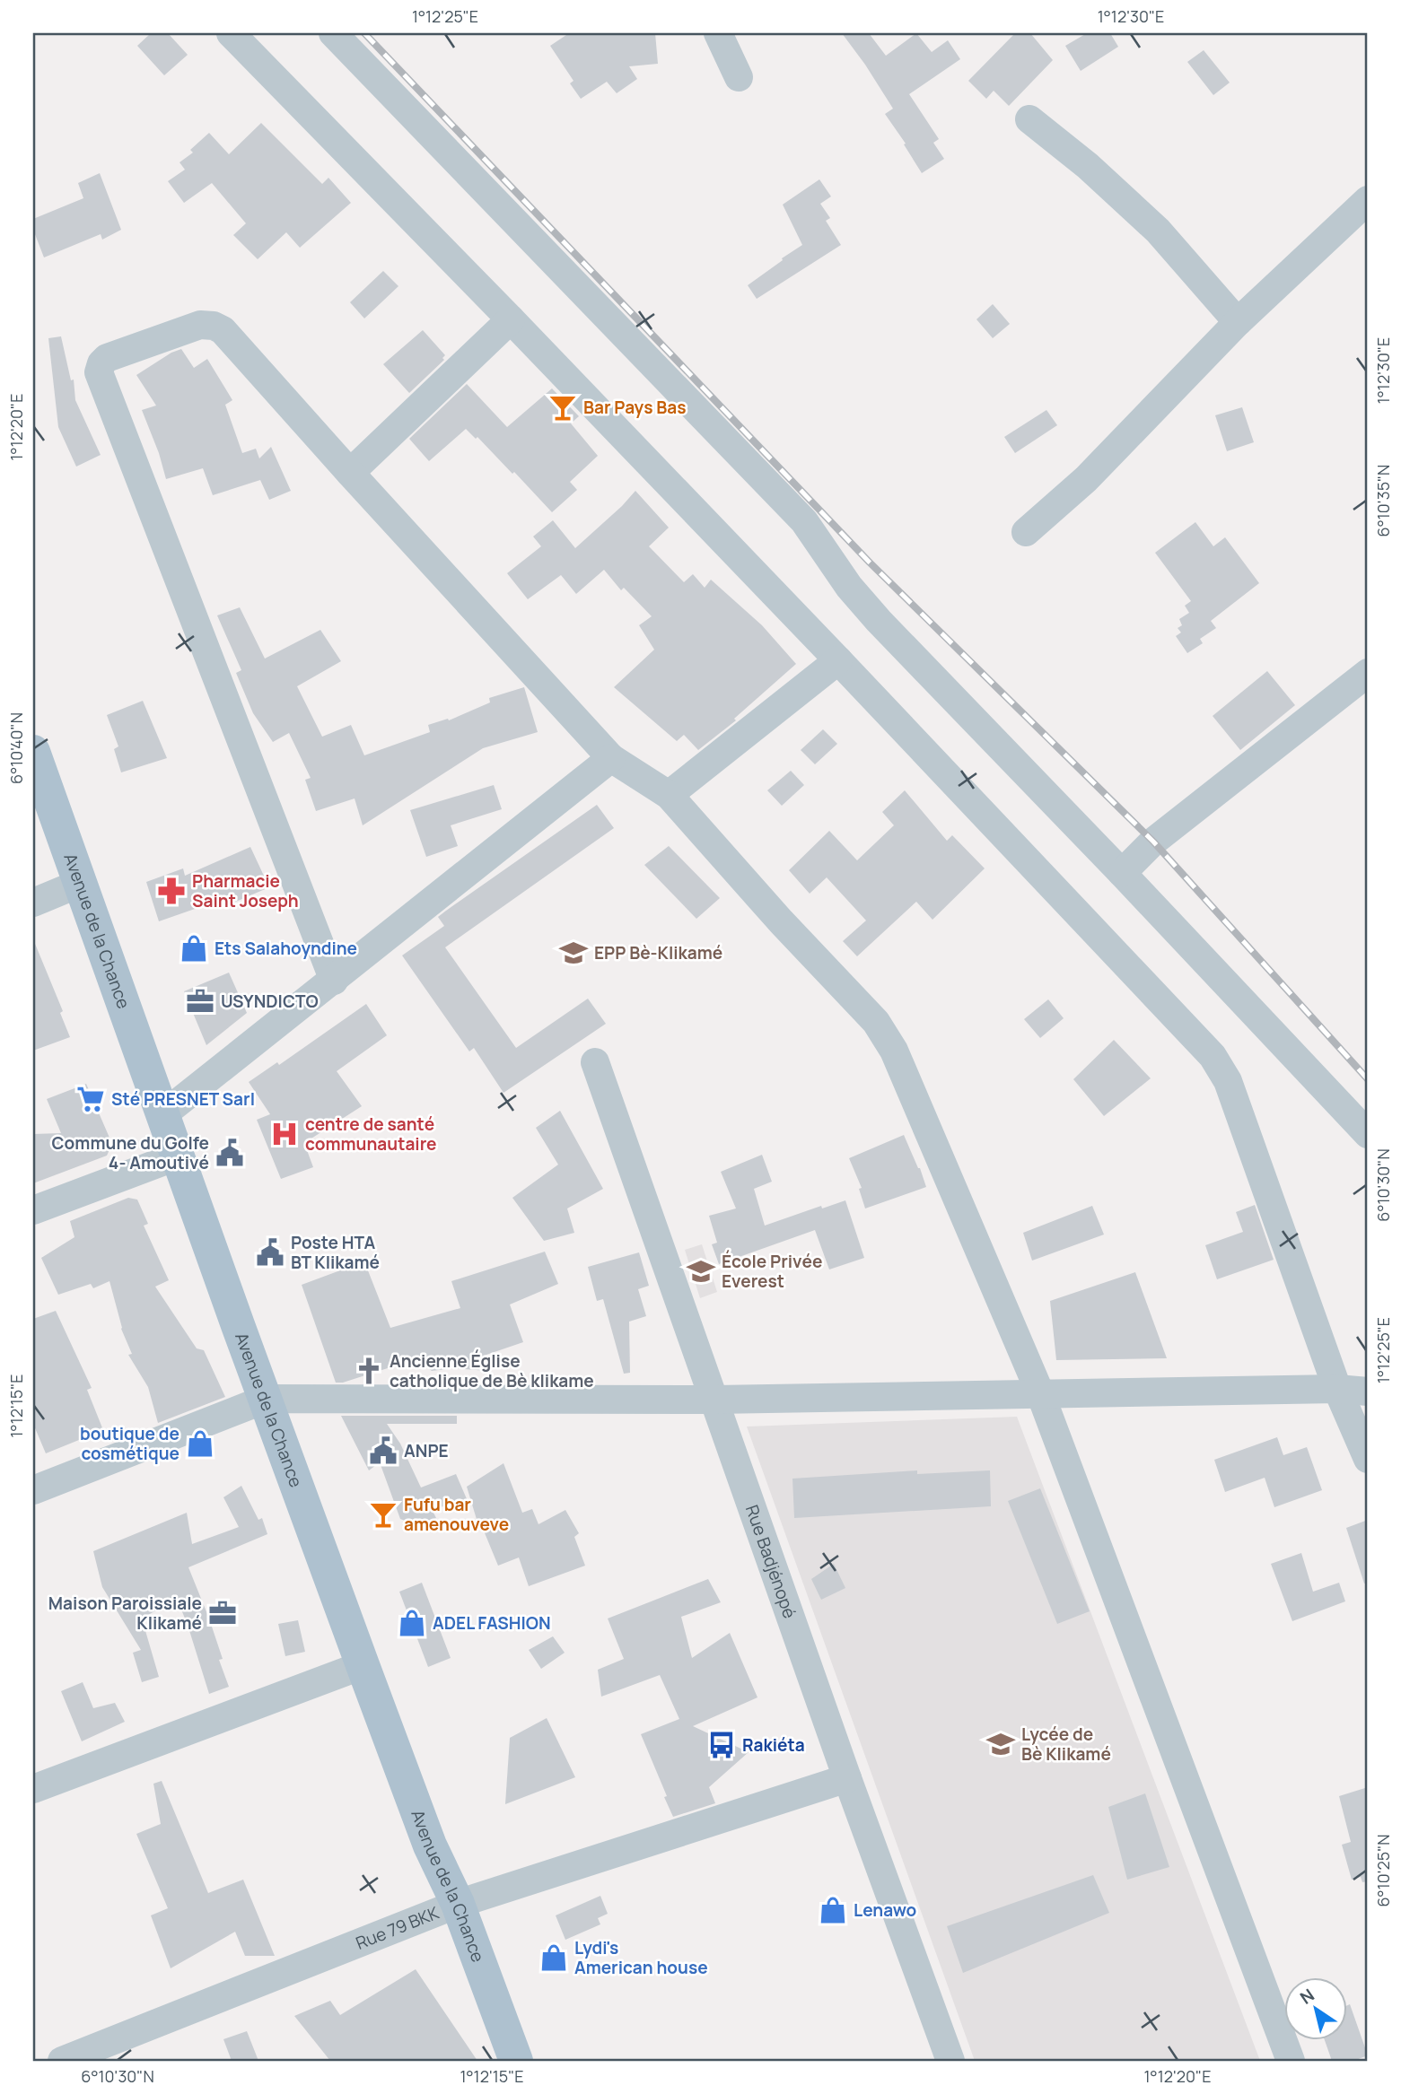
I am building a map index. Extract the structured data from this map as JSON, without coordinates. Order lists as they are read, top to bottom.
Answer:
{
  "streets": {
    "main road": ["Avenue de la Chance"],
    "street": ["Rue Badjénopé", "Rue 79 BKK"]
  },
  "crossings": [
    ["Avenue de la Chance", "Rue 79 BKK"],
    ["Rue Badjénopé", "Rue 79 BKK"]
  ],
  "places": {
    "bar": ["Bar Pays Bas", "Fufu bar amenouveve"],
    "pharmacy": ["Pharmacie Saint Joseph"],
    "shop": [
      "Ets Salahoyndine",
      "boutique de cosmétique",
      "ADEL FASHION",
      "Lenawo",
      "Lydi's American house"
    ],
    "school or university": ["EPP Bè-Klikamé", "École Privée Everest", "Lycée de Bè Klikamé"],
    "office": ["USYNDICTO", "Maison Paroissiale Klikamé"],
    "supermarket": ["Sté PRESNET Sarl"],
    "hospital": ["centre de santé communautaire"],
    "public building": ["Commune du Golfe 4- Amoutivé", "Poste HTA BT Klikamé", "ANPE"],
    "church": ["Ancienne Église catholique de Bè klikame"],
    "bus stop": ["Rakiéta"]
  },
  "north": "top left",
  "coordinates": [
    "1°12'25\"E",
    "1°12'30\"E",
    "1°12'20\"E",
    "6°10'35\"N",
    "6°10'40\"N",
    "6°10'30\"N",
    "1°12'15\"E",
    "6°10'25\"N"
  ]
}
